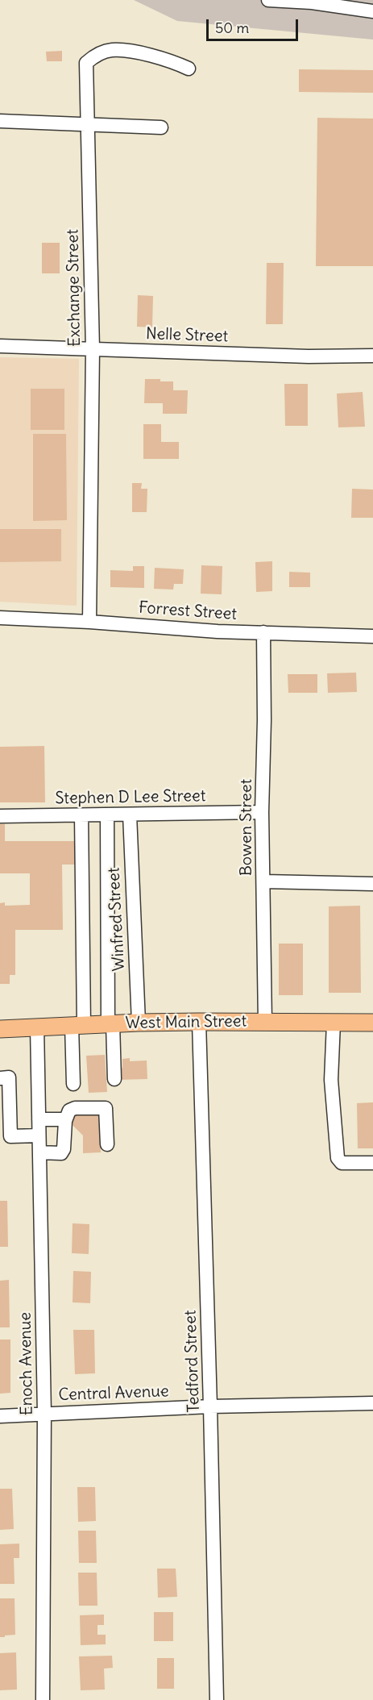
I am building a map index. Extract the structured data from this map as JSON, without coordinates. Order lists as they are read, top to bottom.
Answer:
{
  "streets": {
    "main road": ["West Main Street"],
    "street": [
      "Exchange Street",
      "Nelle Street",
      "Forrest Street",
      "Stephen D Lee Street",
      "Bowen Street",
      "Winfred Street",
      "Tedford Street",
      "Enoch Avenue",
      "Central Avenue"
    ]
  },
  "crossings": [
    ["Exchange Street", "Nelle Street"],
    ["Exchange Street", "Forrest Street"],
    ["Forrest Street", "Bowen Street"],
    ["Stephen D Lee Street", "Bowen Street"],
    ["Stephen D Lee Street", "Winfred Street"],
    ["Bowen Street", "West Main Street"],
    ["Winfred Street", "West Main Street"],
    ["West Main Street", "Tedford Street"],
    ["West Main Street", "Enoch Avenue"],
    ["Tedford Street", "Central Avenue"],
    ["Enoch Avenue", "Central Avenue"]
  ],
  "scale_bar": "50 m"
}
